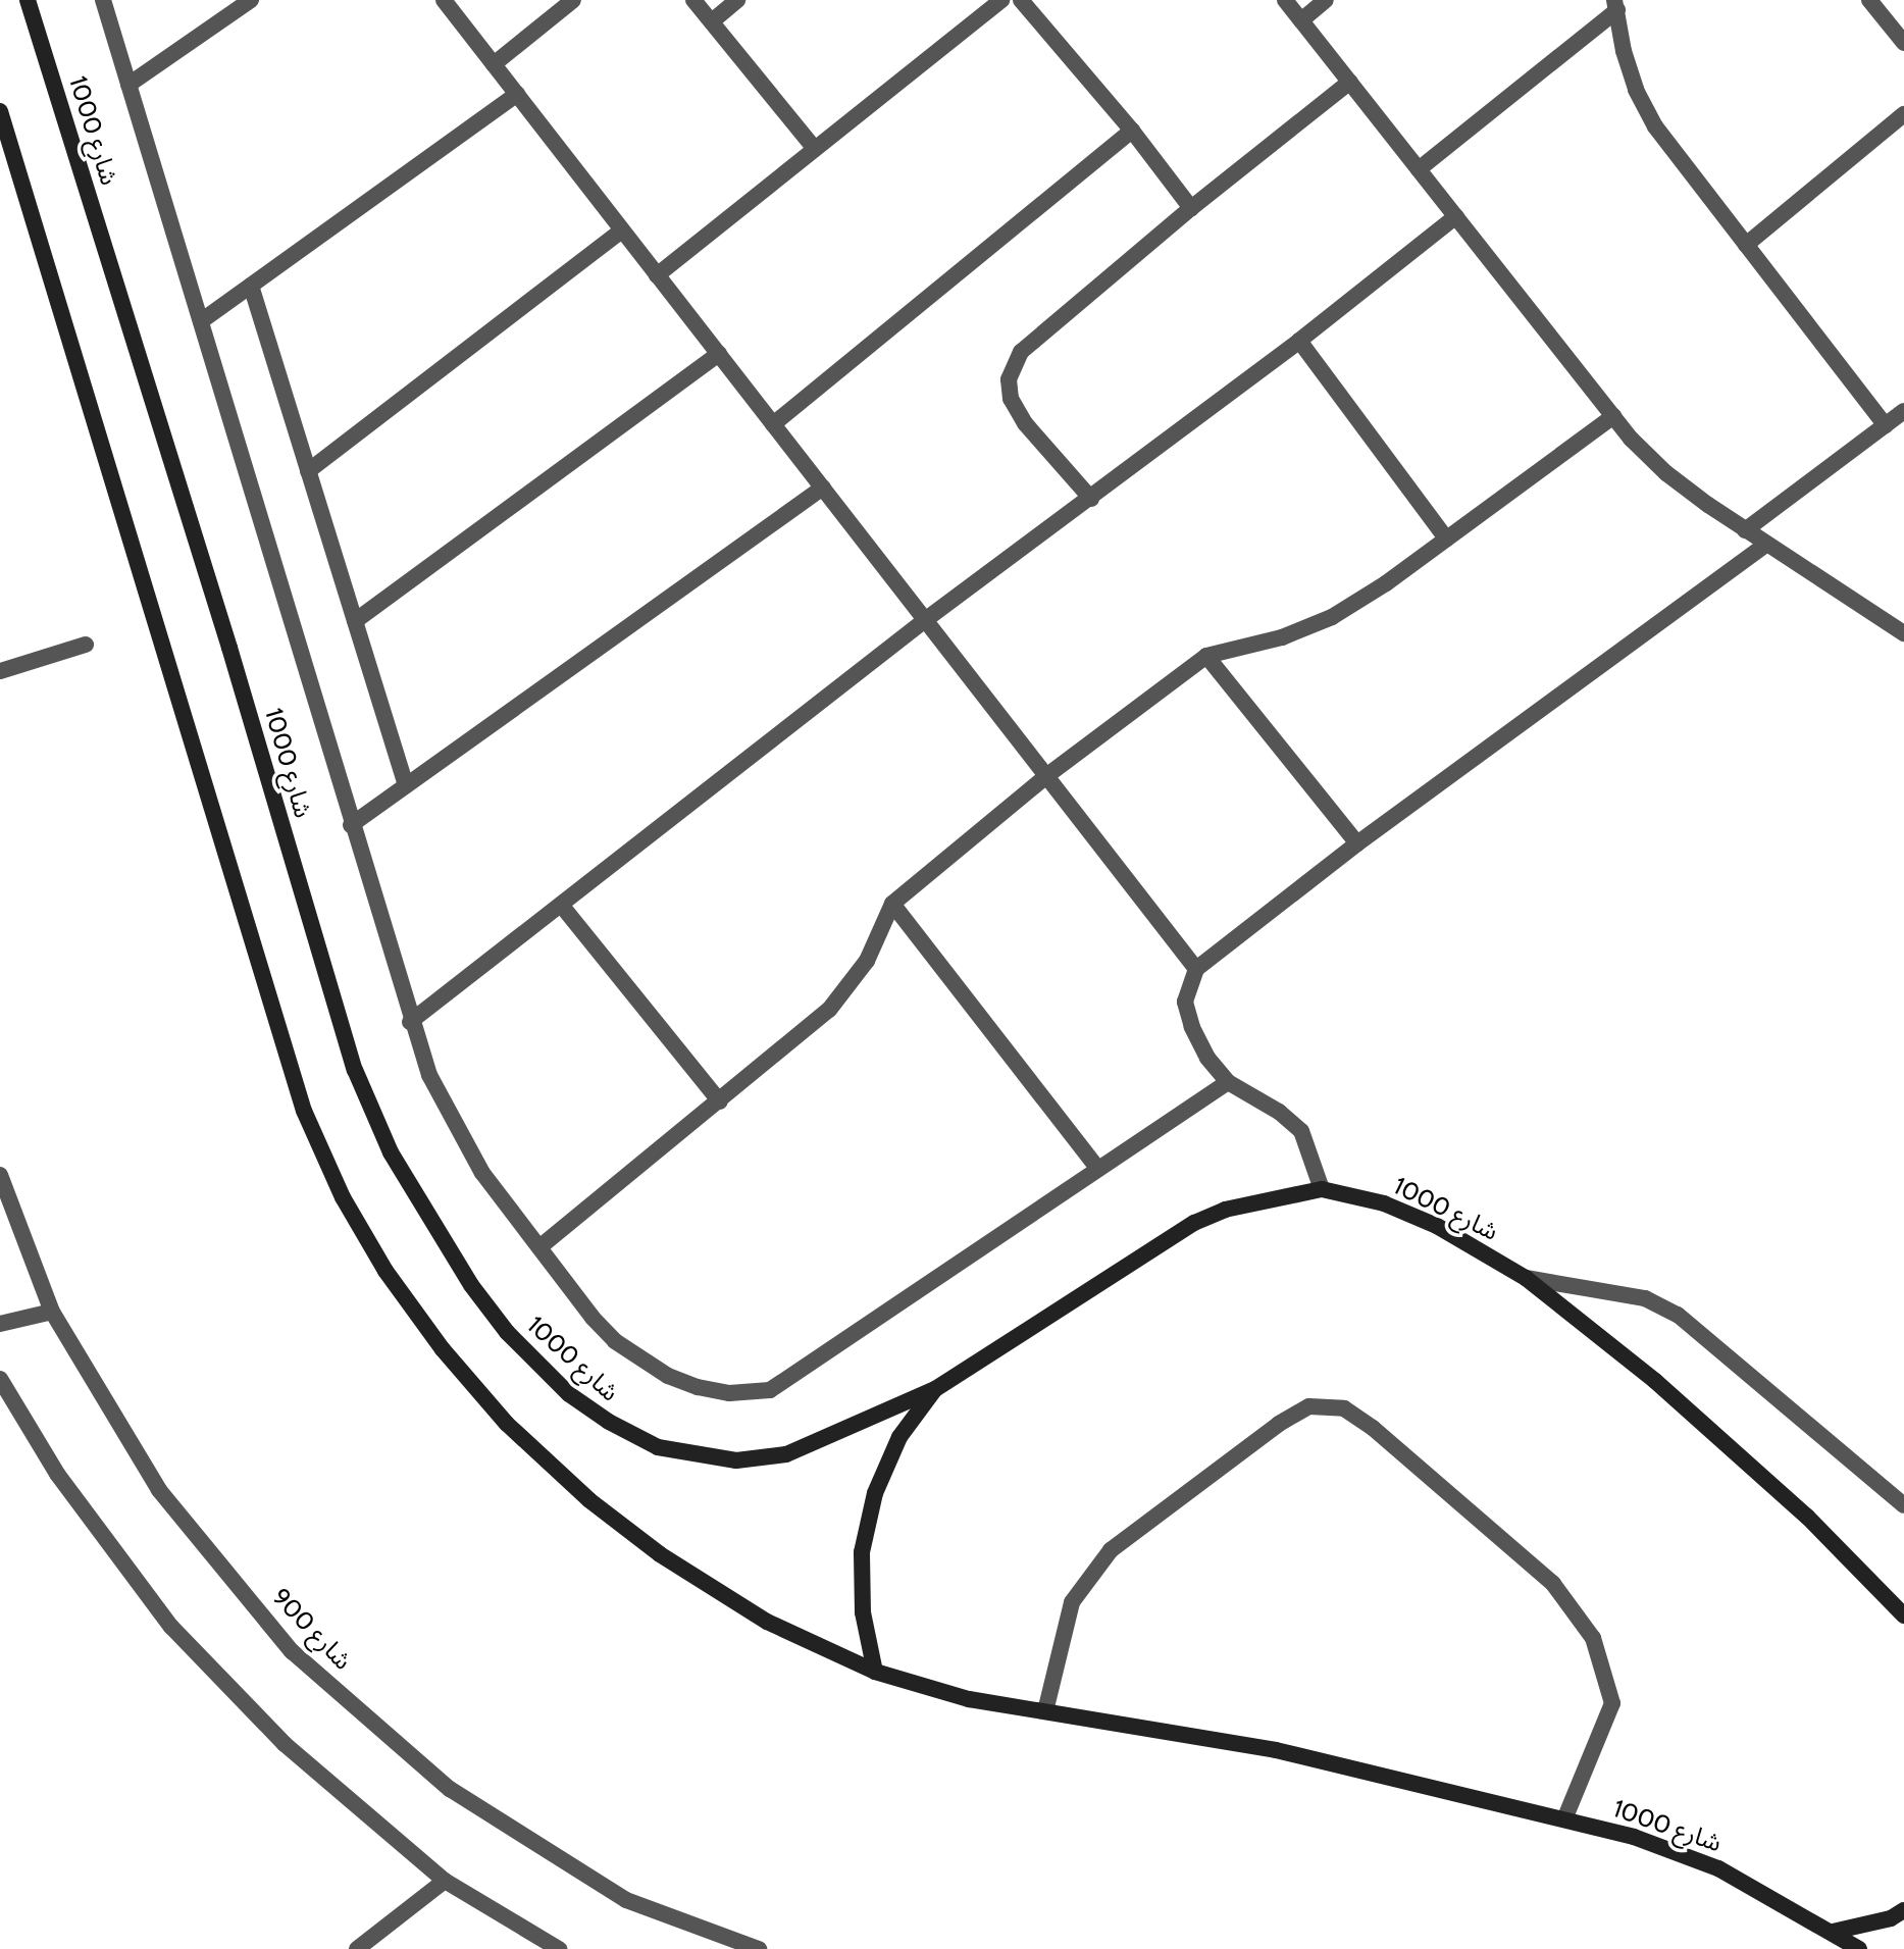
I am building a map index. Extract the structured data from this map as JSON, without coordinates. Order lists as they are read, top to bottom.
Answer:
{
  "streets": {
    "street": ["شارع 1000", "شارع 900"]
  }
}
